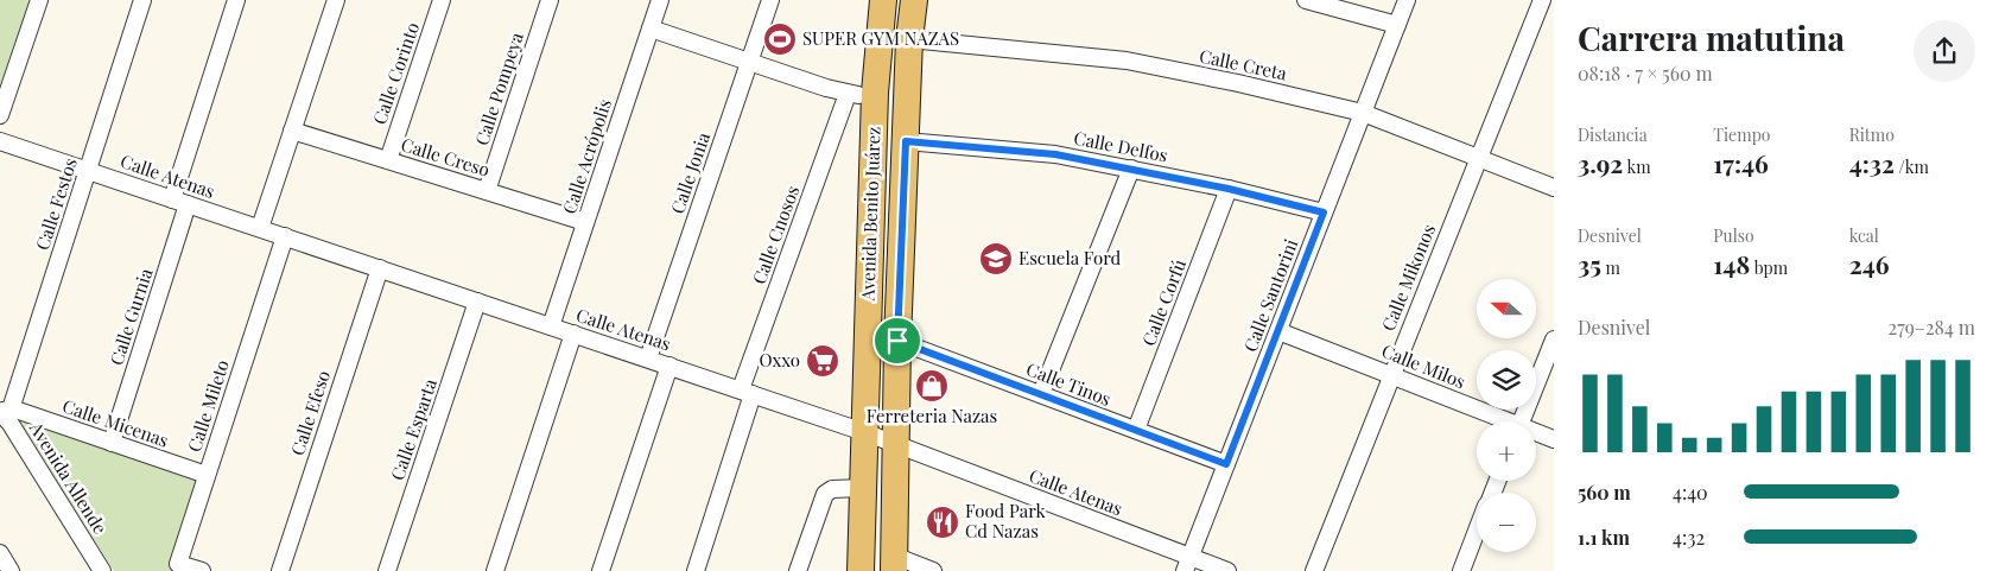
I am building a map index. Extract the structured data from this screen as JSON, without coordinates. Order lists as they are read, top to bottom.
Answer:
{
  "streets": {
    "main road": ["Avenida Benito Juárez"],
    "street": [
      "Calle Creta",
      "Calle Corinto",
      "Calle Pompeya",
      "Calle Delfos",
      "Calle Acrópolis",
      "Calle Creso",
      "Calle Jonia",
      "Calle Atenas",
      "Calle Festos",
      "Calle Cnosos",
      "Calle Mikonos",
      "Calle Santorini",
      "Calle Corfú",
      "Calle Gurnia",
      "Calle Milos",
      "Calle Tinos",
      "Calle Mileto",
      "Calle Efeso",
      "Calle Micenas",
      "Calle Esparta",
      "Avenida Allende"
    ]
  },
  "crossings": [
    ["Calle Creta", "Avenida Benito Juárez"],
    ["Calle Creta", "Calle Mikonos"],
    ["Calle Creta", "Calle Santorini"],
    ["Calle Corinto", "Calle Creso"],
    ["Calle Pompeya", "Calle Creso"],
    ["Calle Delfos", "Avenida Benito Juárez"],
    ["Calle Delfos", "Calle Santorini"],
    ["Calle Delfos", "Calle Corfú"],
    ["Calle Acrópolis", "Calle Creso"],
    ["Calle Acrópolis", "Calle Atenas"],
    ["Calle Jonia", "Calle Atenas"],
    ["Calle Atenas", "Calle Festos"],
    ["Calle Atenas", "Avenida Benito Juárez"],
    ["Calle Atenas", "Calle Cnosos"],
    ["Calle Atenas", "Calle Santorini"],
    ["Calle Atenas", "Calle Gurnia"],
    ["Calle Atenas", "Calle Mileto"],
    ["Calle Atenas", "Calle Efeso"],
    ["Calle Atenas", "Calle Esparta"],
    ["Calle Festos", "Calle Micenas"],
    ["Calle Festos", "Avenida Allende"],
    ["Avenida Benito Juárez", "Calle Tinos"],
    ["Calle Mikonos", "Calle Milos"],
    ["Calle Santorini", "Calle Milos"],
    ["Calle Santorini", "Calle Tinos"],
    ["Calle Corfú", "Calle Tinos"],
    ["Calle Gurnia", "Calle Micenas"],
    ["Calle Mileto", "Calle Micenas"],
    ["Calle Micenas", "Avenida Allende"]
  ],
  "places": {
    "sports": ["SUPER GYM NAZAS"],
    "school or university": ["Escuela Ford"],
    "supermarket": ["Oxxo"],
    "shop": ["Ferreteria Nazas"],
    "restaurant": ["Food Park Cd Nazas"]
  },
  "north": "left",
  "page": {
    "heading": ["Carrera matutina", "08:18 · 7 × 560 m"],
    "stats": [
      ["Distancia", "3.92 km"],
      ["Tiempo", "17:46"],
      ["Ritmo", "4:32 /km"],
      ["Desnivel", "35 m"],
      ["Pulso", "148 bpm"],
      ["kcal", "246"]
    ],
    "map_buttons": ["+", "−"],
    "chart": ["Desnivel", "279–284 m"],
    "list": [
      {
        "name": "560 m",
        "note": "4:40"
      },
      {
        "name": "1.1 km",
        "note": "4:32"
      }
    ]
  }
}
